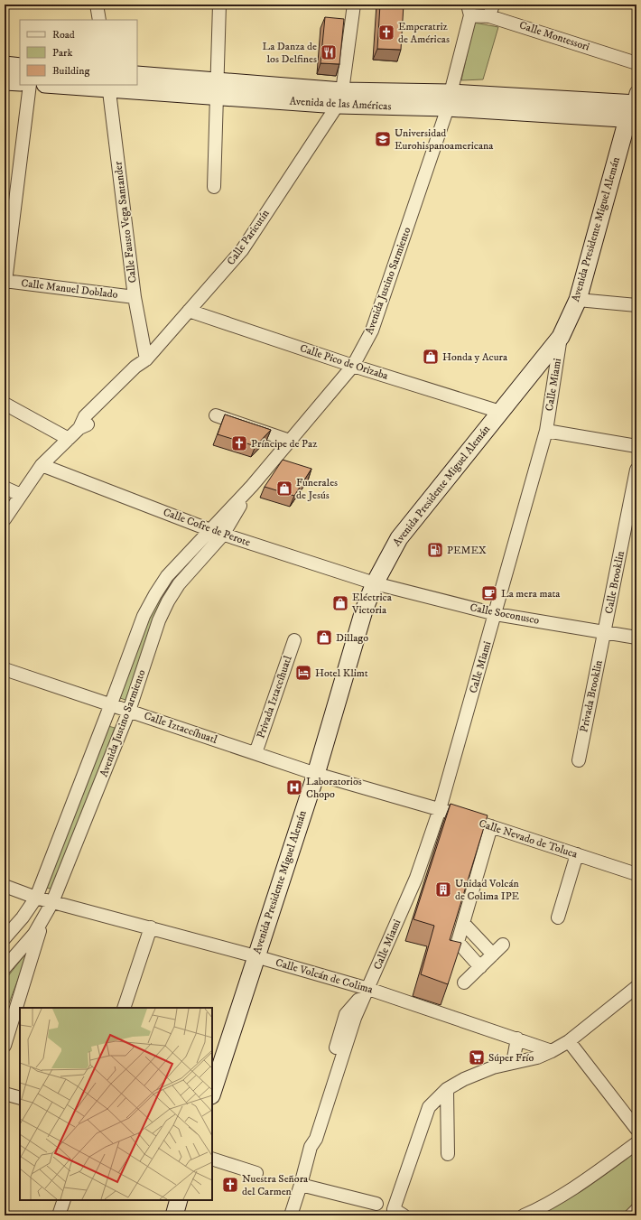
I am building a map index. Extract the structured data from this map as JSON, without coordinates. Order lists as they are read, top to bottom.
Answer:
{
  "streets": {
    "main road": ["Avenida de las Américas", "Avenida Presidente Miguel Alemán"],
    "street": [
      "Calle Montessori",
      "Calle Fausto Vega Santander",
      "Calle Paricutín",
      "Avenida Justino Sarmiento",
      "Calle Manuel Doblado",
      "Calle Pico de Orizaba",
      "Calle Miami",
      "Calle Cofre de Perote",
      "Calle Brooklin",
      "Calle Soconusco",
      "Privada Brooklin",
      "Privada Iztaccíhuatl",
      "Calle Iztaccíhuatl",
      "Calle Nevado de Toluca",
      "Calle Volcán de Colima"
    ]
  },
  "crossings": [
    ["Calle Montessori", "Avenida Justino Sarmiento"],
    ["Avenida de las Américas", "Calle Fausto Vega Santander"],
    ["Avenida de las Américas", "Avenida Presidente Miguel Alemán"],
    ["Avenida de las Américas", "Calle Paricutín"],
    ["Avenida de las Américas", "Avenida Justino Sarmiento"],
    ["Calle Fausto Vega Santander", "Calle Paricutín"],
    ["Calle Fausto Vega Santander", "Calle Manuel Doblado"],
    ["Avenida Presidente Miguel Alemán", "Calle Pico de Orizaba"],
    ["Avenida Presidente Miguel Alemán", "Calle Miami"],
    ["Avenida Presidente Miguel Alemán", "Calle Cofre de Perote"],
    ["Avenida Presidente Miguel Alemán", "Calle Soconusco"],
    ["Avenida Presidente Miguel Alemán", "Calle Iztaccíhuatl"],
    ["Avenida Presidente Miguel Alemán", "Calle Nevado de Toluca"],
    ["Avenida Presidente Miguel Alemán", "Calle Volcán de Colima"],
    ["Calle Paricutín", "Calle Pico de Orizaba"],
    ["Calle Paricutín", "Calle Cofre de Perote"],
    ["Avenida Justino Sarmiento", "Calle Pico de Orizaba"],
    ["Avenida Justino Sarmiento", "Calle Cofre de Perote"],
    ["Avenida Justino Sarmiento", "Calle Iztaccíhuatl"],
    ["Avenida Justino Sarmiento", "Calle Volcán de Colima"],
    ["Calle Miami", "Calle Soconusco"],
    ["Calle Miami", "Calle Nevado de Toluca"],
    ["Calle Miami", "Calle Volcán de Colima"],
    ["Calle Cofre de Perote", "Calle Soconusco"],
    ["Calle Brooklin", "Calle Soconusco"],
    ["Calle Brooklin", "Privada Brooklin"],
    ["Calle Soconusco", "Privada Brooklin"],
    ["Privada Iztaccíhuatl", "Calle Iztaccíhuatl"],
    ["Calle Iztaccíhuatl", "Calle Nevado de Toluca"]
  ],
  "places": {
    "church": ["Emperatriz de Américas", "Príncipe de Paz", "Nuestra Señora del Carmen"],
    "restaurant": ["La Danza de los Delfines"],
    "school or university": ["Universidad Eurohispanoamericana"],
    "shop": [
      "Honda y Acura",
      "Funerales de Jesús",
      "Eléctrica Victoria",
      "Dillago"
    ],
    "fuel station": ["PEMEX"],
    "cafe": ["La mera mata"],
    "hotel": ["Hotel Klimt"],
    "hospital": ["Laboratorios Chopo"],
    "building": ["Unidad Volcán de Colima IPE"],
    "supermarket": ["Súper Frío"]
  },
  "legend": ["Road", "Park", "Building"]
}
